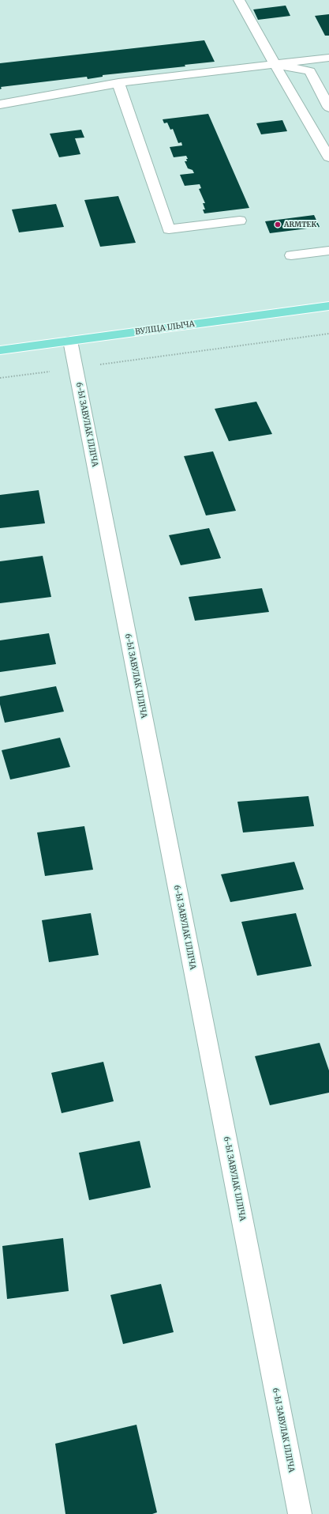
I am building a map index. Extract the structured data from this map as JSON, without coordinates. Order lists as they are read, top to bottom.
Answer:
{
  "streets": {
    "main road": ["ВУЛІЦА ІЛЬІЧА"],
    "street": ["6-Ы ЗАВУЛАК ІЛЛІЧА"]
  },
  "crossings": [
    ["ВУЛІЦА ІЛЬІЧА", "6-Ы ЗАВУЛАК ІЛЛІЧА"]
  ],
  "places": ["ARMTEK"]
}
